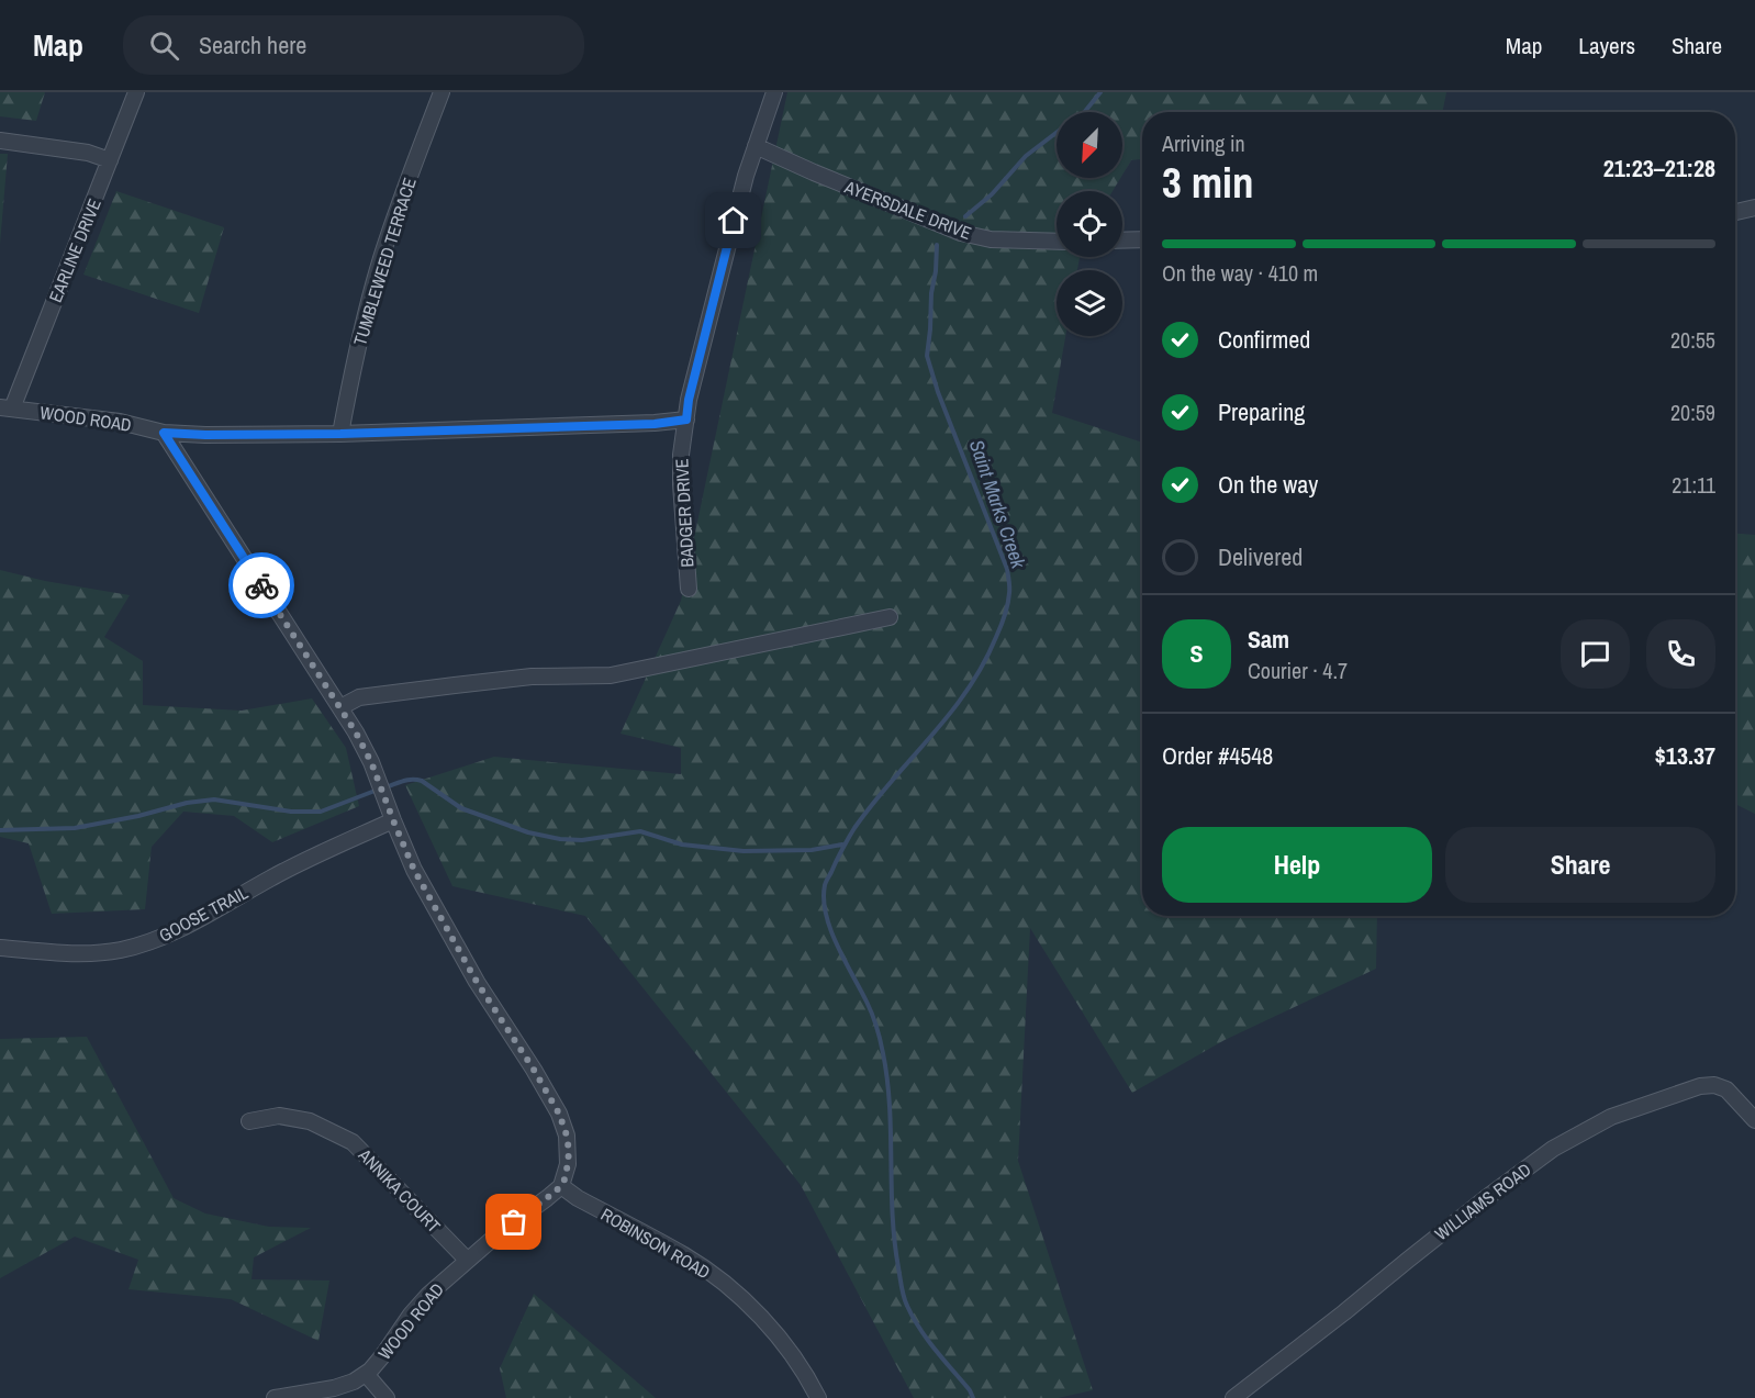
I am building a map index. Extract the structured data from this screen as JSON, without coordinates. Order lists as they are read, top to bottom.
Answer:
{
  "streets": {
    "street": [
      "AYERSDALE DRIVE",
      "EARLINE DRIVE",
      "TUMBLEWEED TERRACE",
      "WOOD ROAD",
      "BADGER DRIVE",
      "GOOSE TRAIL",
      "ANNIKA COURT",
      "WILLIAMS ROAD",
      "ROBINSON ROAD"
    ]
  },
  "crossings": [
    ["AYERSDALE DRIVE", "BADGER DRIVE"],
    ["EARLINE DRIVE", "WOOD ROAD"],
    ["TUMBLEWEED TERRACE", "WOOD ROAD"],
    ["WOOD ROAD", "BADGER DRIVE"],
    ["WOOD ROAD", "ANNIKA COURT"],
    ["WOOD ROAD", "ROBINSON ROAD"]
  ],
  "water": ["Saint Marks Creek"],
  "north": "bottom left",
  "page": {
    "header": "Map",
    "search": "Search here",
    "nav": ["Map", "Layers", "Share"],
    "heading": ["3 min", "Arriving in", "21:23–21:28"],
    "panel": [
      "Sam",
      "Courier · 4.7",
      "Order #4548",
      "$13.37"
    ],
    "bar": "On the way · 410 m",
    "list": [
      ["Confirmed", "20:55"],
      ["Preparing", "20:59"],
      ["On the way", "21:11"],
      "Delivered"
    ],
    "round": "S",
    "buttons": ["Help", "Share"]
  }
}
